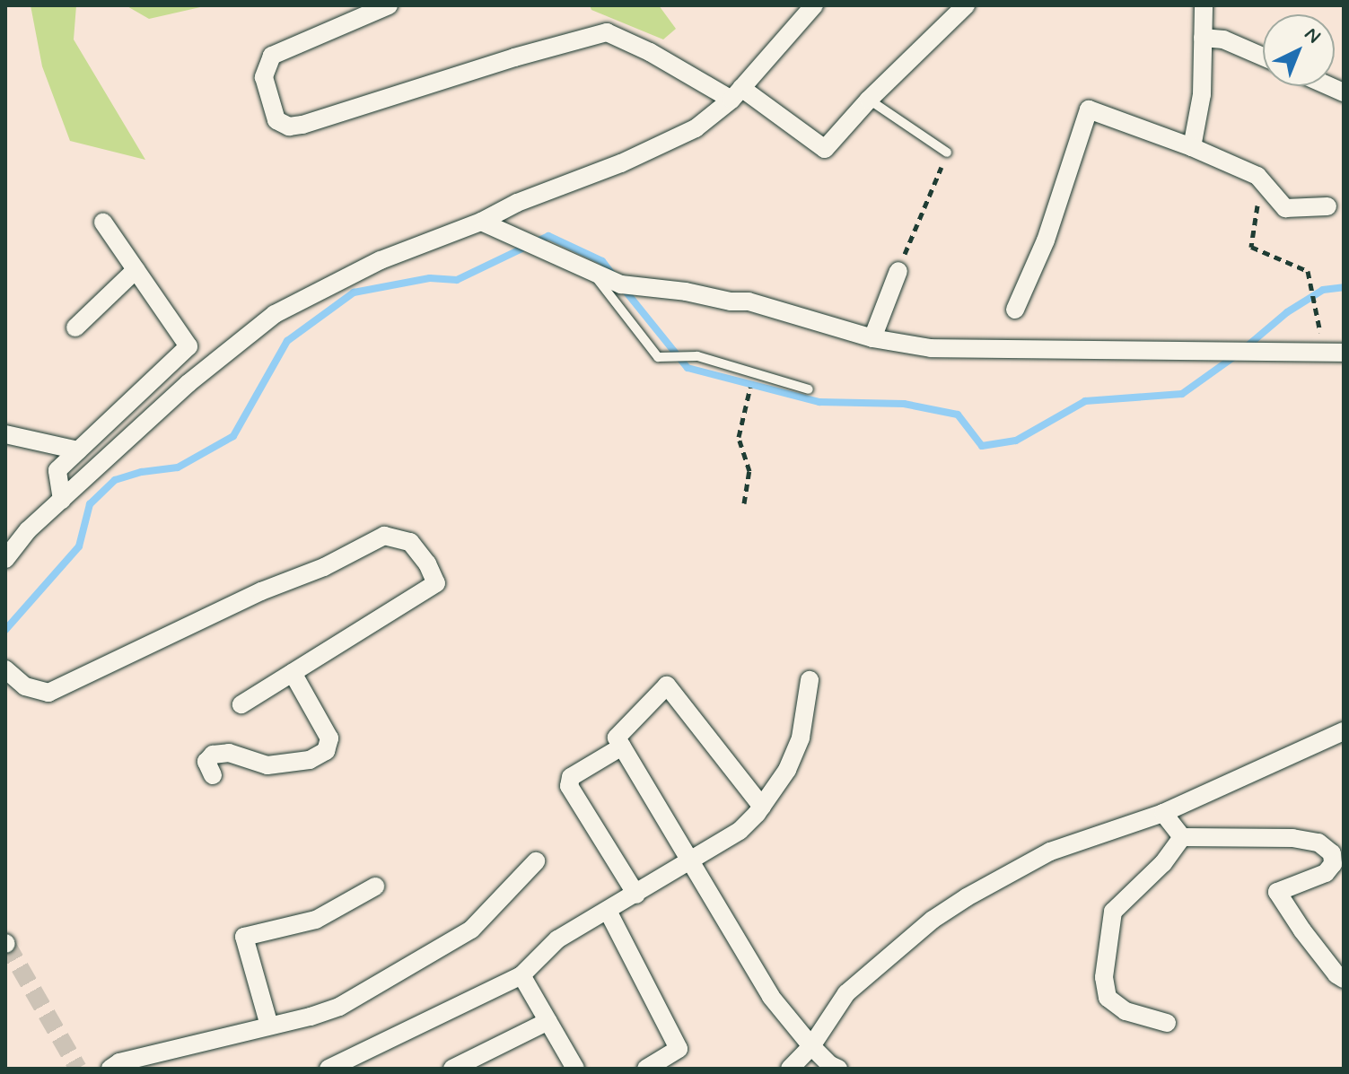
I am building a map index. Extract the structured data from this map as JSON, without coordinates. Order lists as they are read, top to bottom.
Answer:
{
  "north": "top right"
}
